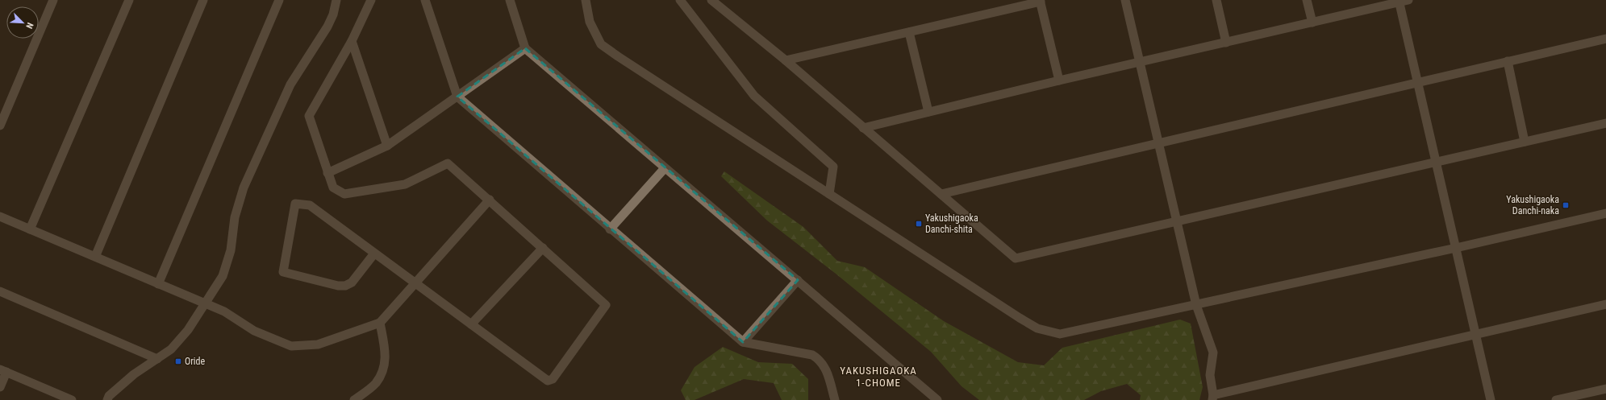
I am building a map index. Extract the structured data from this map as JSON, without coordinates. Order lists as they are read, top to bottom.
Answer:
{
  "districts": ["YAKUSHIGAOKA 1-CHOME"],
  "places": {
    "transit": ["Yakushigaoka Danchi-naka", "Yakushigaoka Danchi-shita", "Oride"]
  },
  "north": "bottom right"
}
